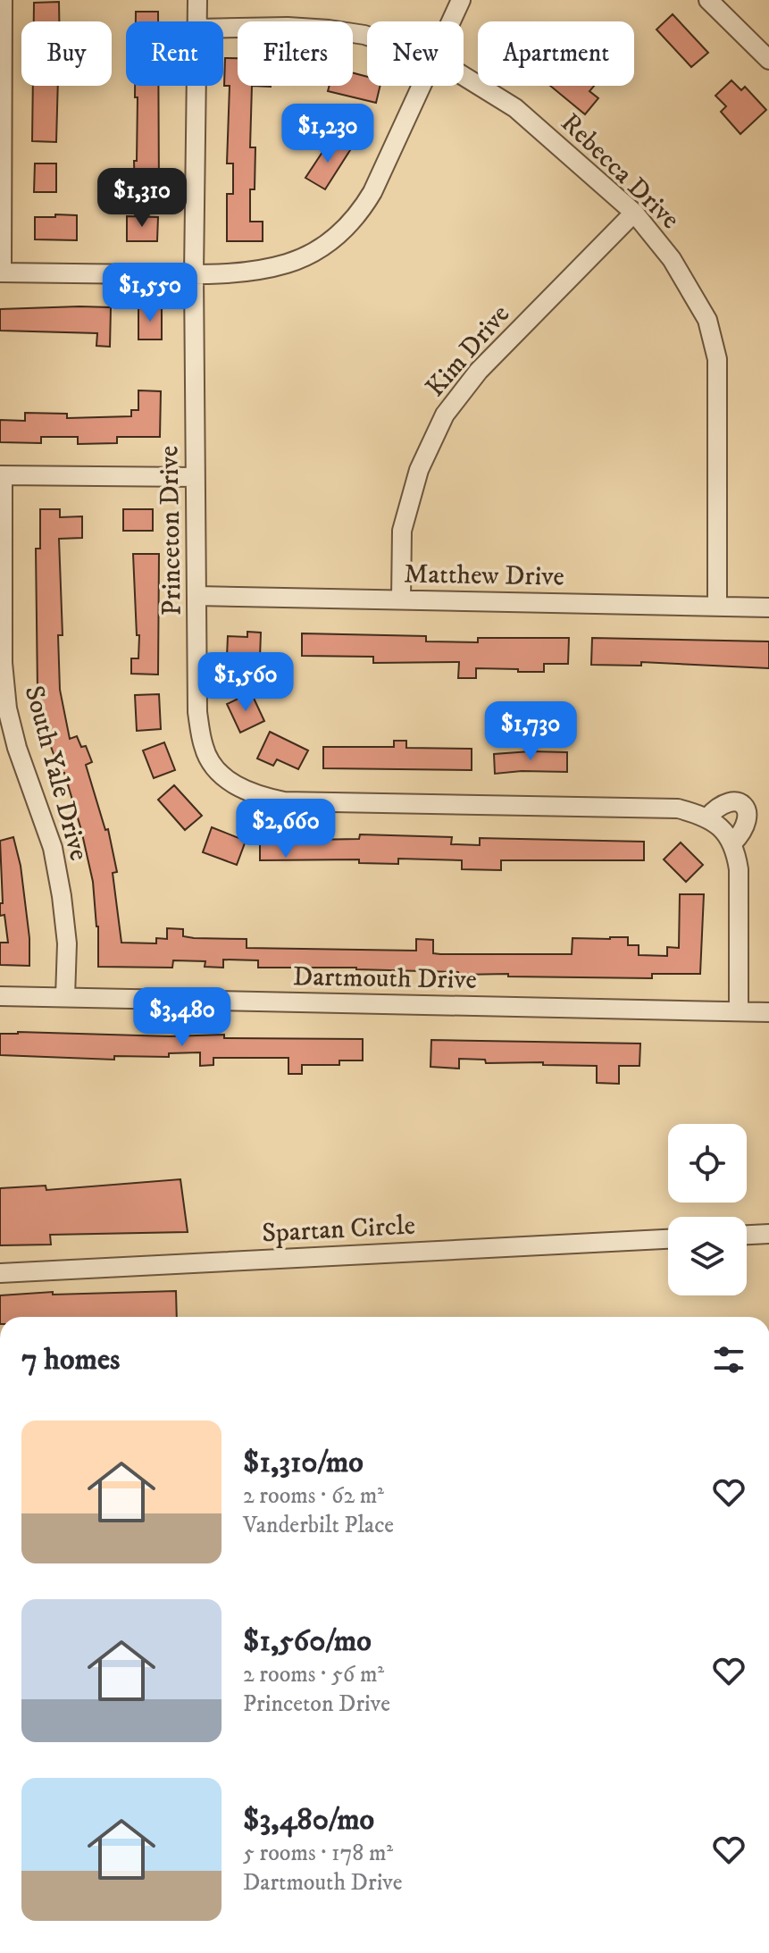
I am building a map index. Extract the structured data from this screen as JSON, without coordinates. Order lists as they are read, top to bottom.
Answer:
{
  "streets": {
    "street": [
      "Rebecca Drive",
      "Kim Drive",
      "Princeton Drive",
      "Matthew Drive",
      "South Yale Drive",
      "Dartmouth Drive",
      "Spartan Circle"
    ]
  },
  "crossings": [
    ["Rebecca Drive", "Kim Drive"],
    ["Rebecca Drive", "Matthew Drive"],
    ["Kim Drive", "Matthew Drive"],
    ["Princeton Drive", "Matthew Drive"],
    ["South Yale Drive", "Dartmouth Drive"]
  ],
  "page": {
    "chip": [
      "Buy",
      "Rent",
      "Filters",
      "New",
      "Apartment"
    ],
    "price": [
      "$1,230",
      "$1,310",
      "$1,550",
      "$1,560",
      "$1,730",
      "$2,660",
      "$3,480"
    ],
    "heading": "7 homes",
    "list": [
      {
        "name": "$1,310/mo",
        "note": "2 rooms · 62 m² · Vanderbilt Place"
      },
      {
        "name": "$1,560/mo",
        "note": "2 rooms · 56 m² · Princeton Drive"
      },
      {
        "name": "$3,480/mo",
        "note": "5 rooms · 178 m² · Dartmouth Drive"
      }
    ]
  }
}
